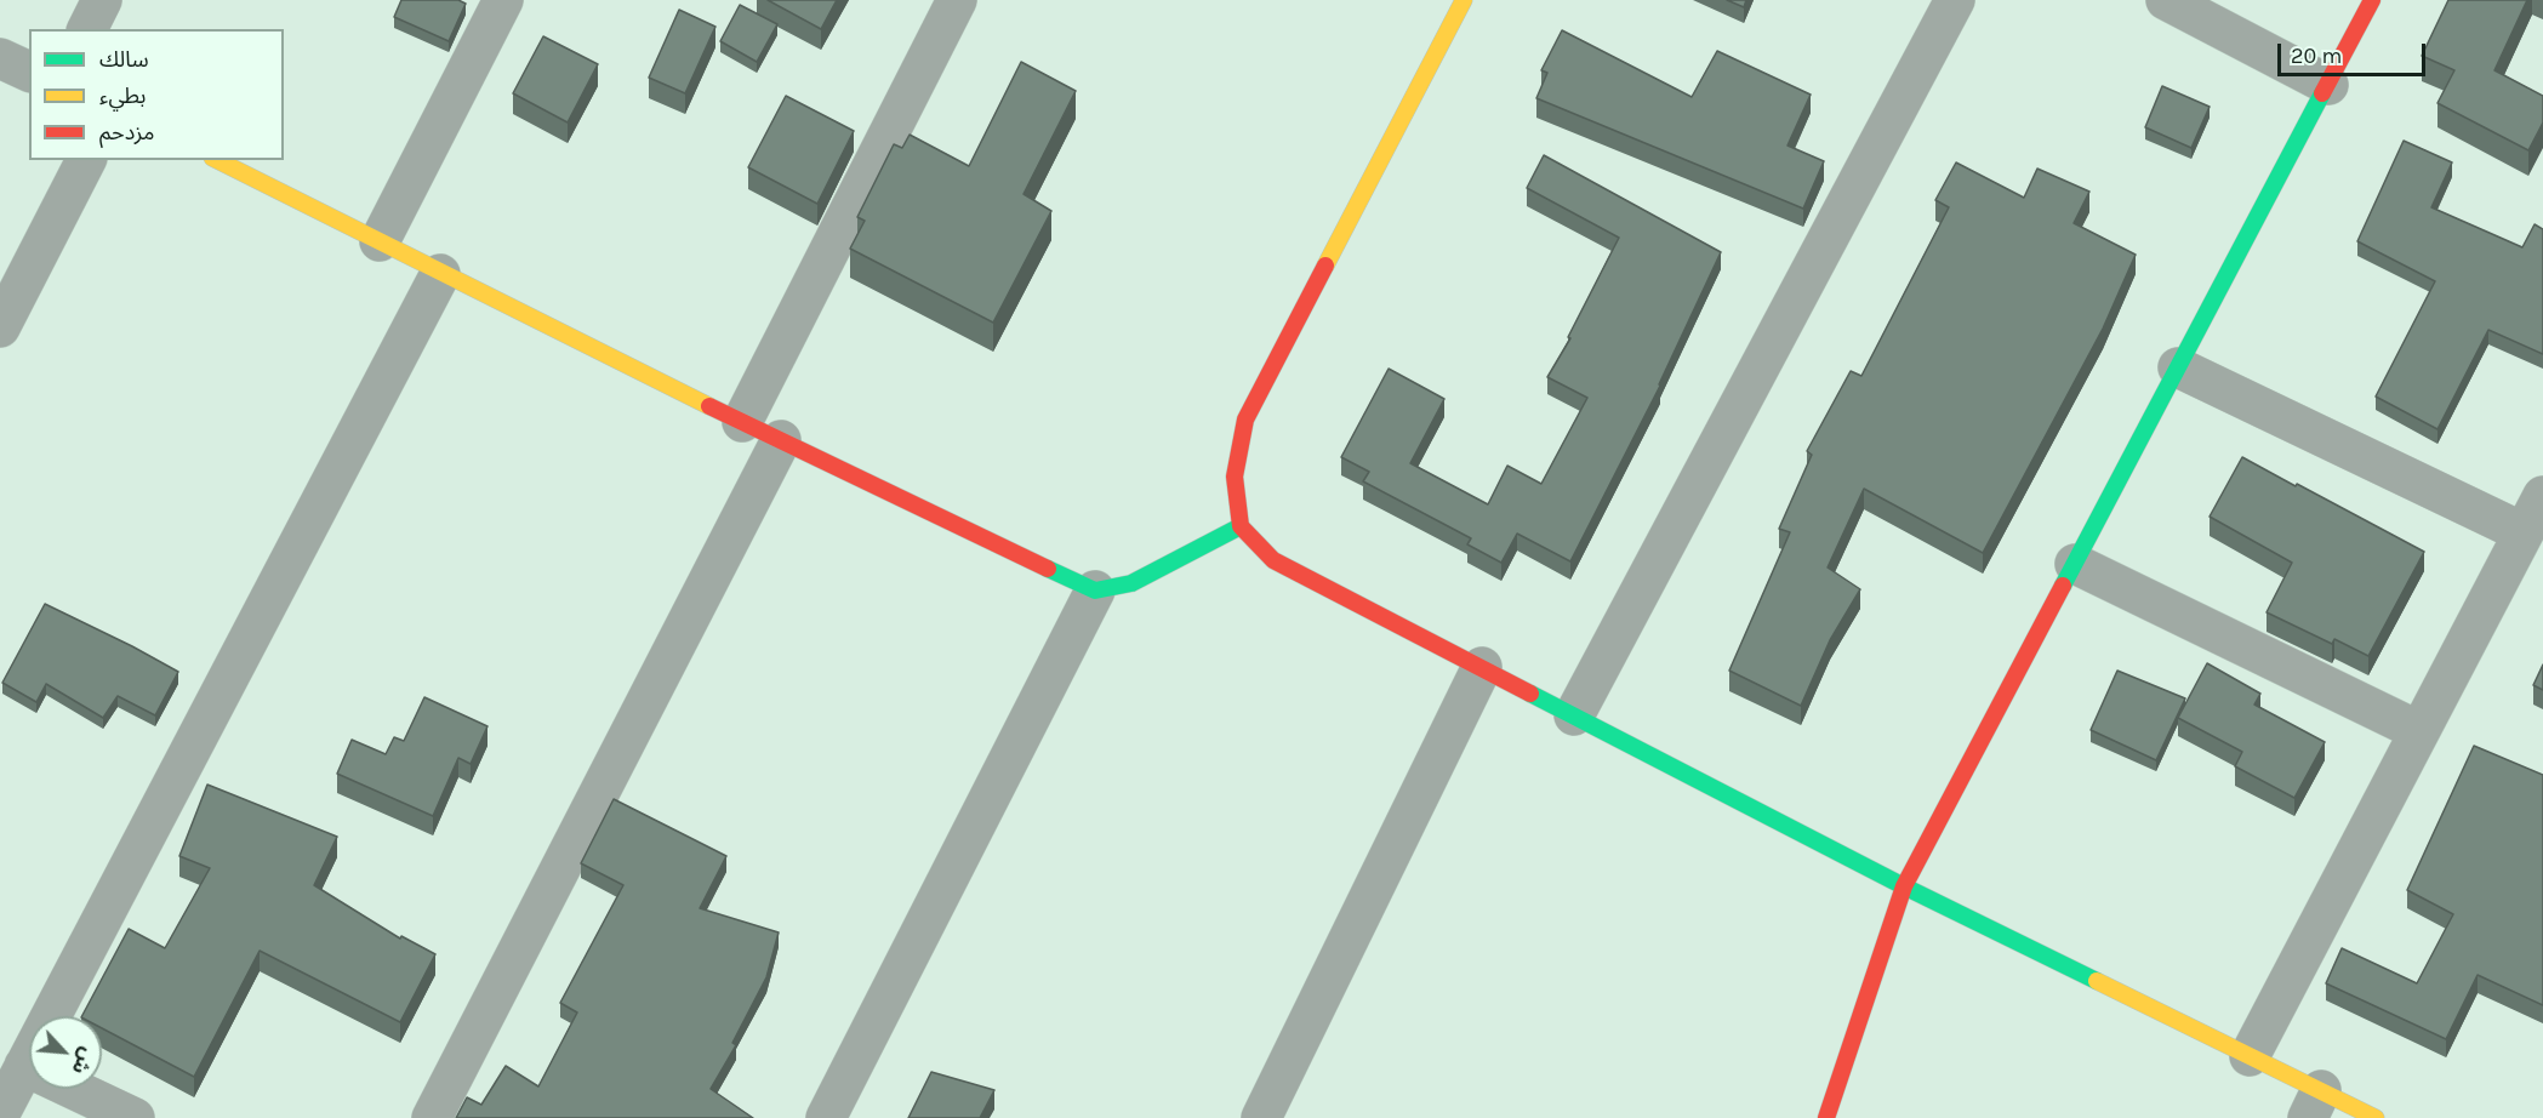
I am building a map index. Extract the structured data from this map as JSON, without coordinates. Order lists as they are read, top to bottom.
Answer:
{
  "legend": ["سالك", "بطيء", "مزدحم"],
  "scale_bar": "20 m",
  "north": "bottom right"
}
